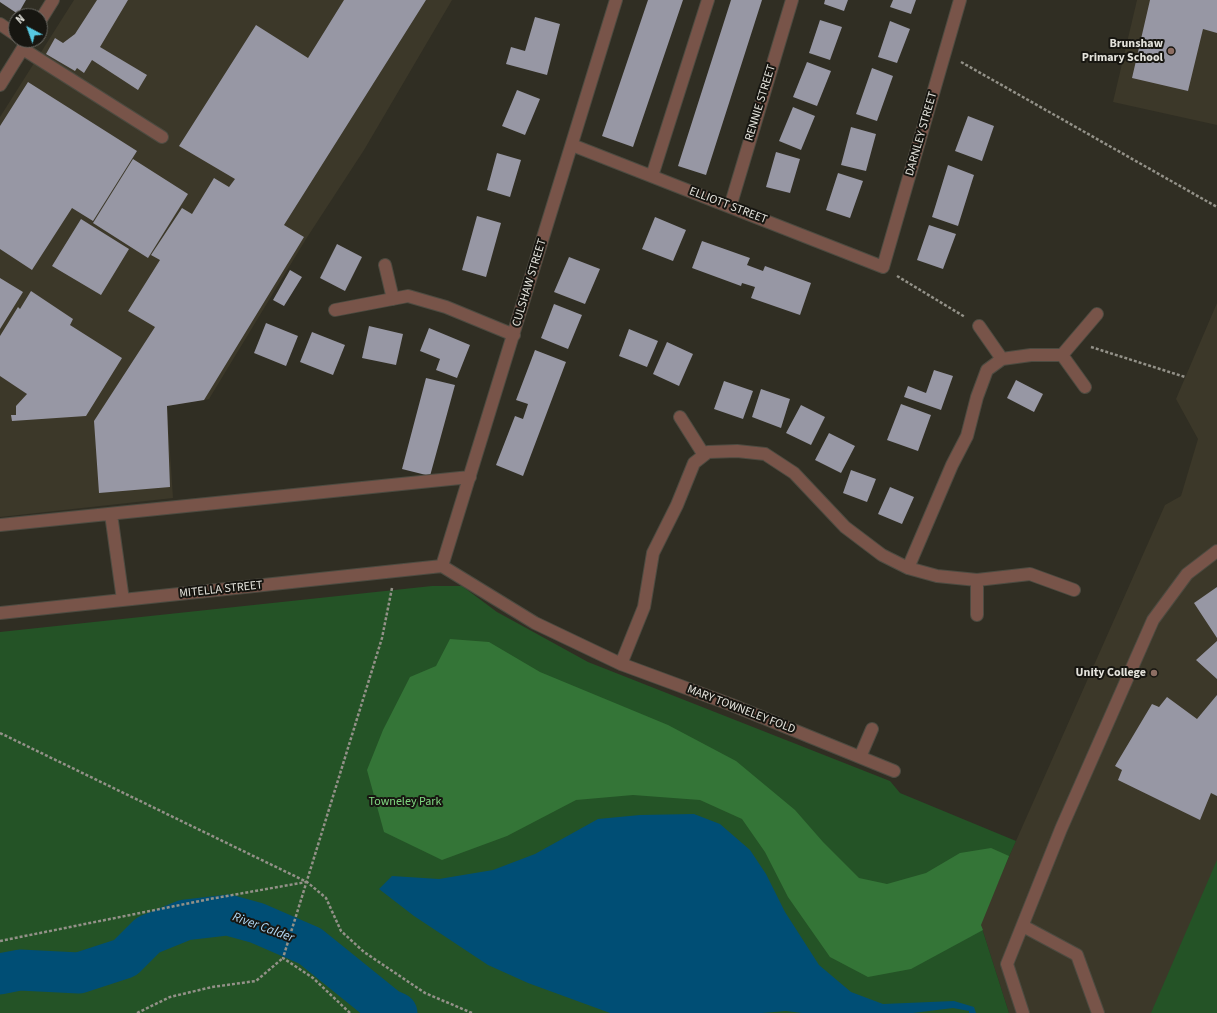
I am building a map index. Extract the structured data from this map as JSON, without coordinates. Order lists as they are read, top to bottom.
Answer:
{
  "streets": {
    "street": [
      "RENNIE STREET",
      "DARNLEY STREET",
      "ELLIOTT STREET",
      "CULSHAW STREET",
      "MITELLA STREET",
      "MARY TOWNELEY FOLD"
    ]
  },
  "crossings": [
    ["RENNIE STREET", "ELLIOTT STREET"],
    ["DARNLEY STREET", "ELLIOTT STREET"],
    ["ELLIOTT STREET", "CULSHAW STREET"],
    ["CULSHAW STREET", "MITELLA STREET"],
    ["CULSHAW STREET", "MARY TOWNELEY FOLD"],
    ["MITELLA STREET", "MARY TOWNELEY FOLD"]
  ],
  "water": ["River Calder"],
  "parks": ["Towneley Park"],
  "places": ["Brunshaw Primary School", "Unity College"],
  "north": "top left"
}
